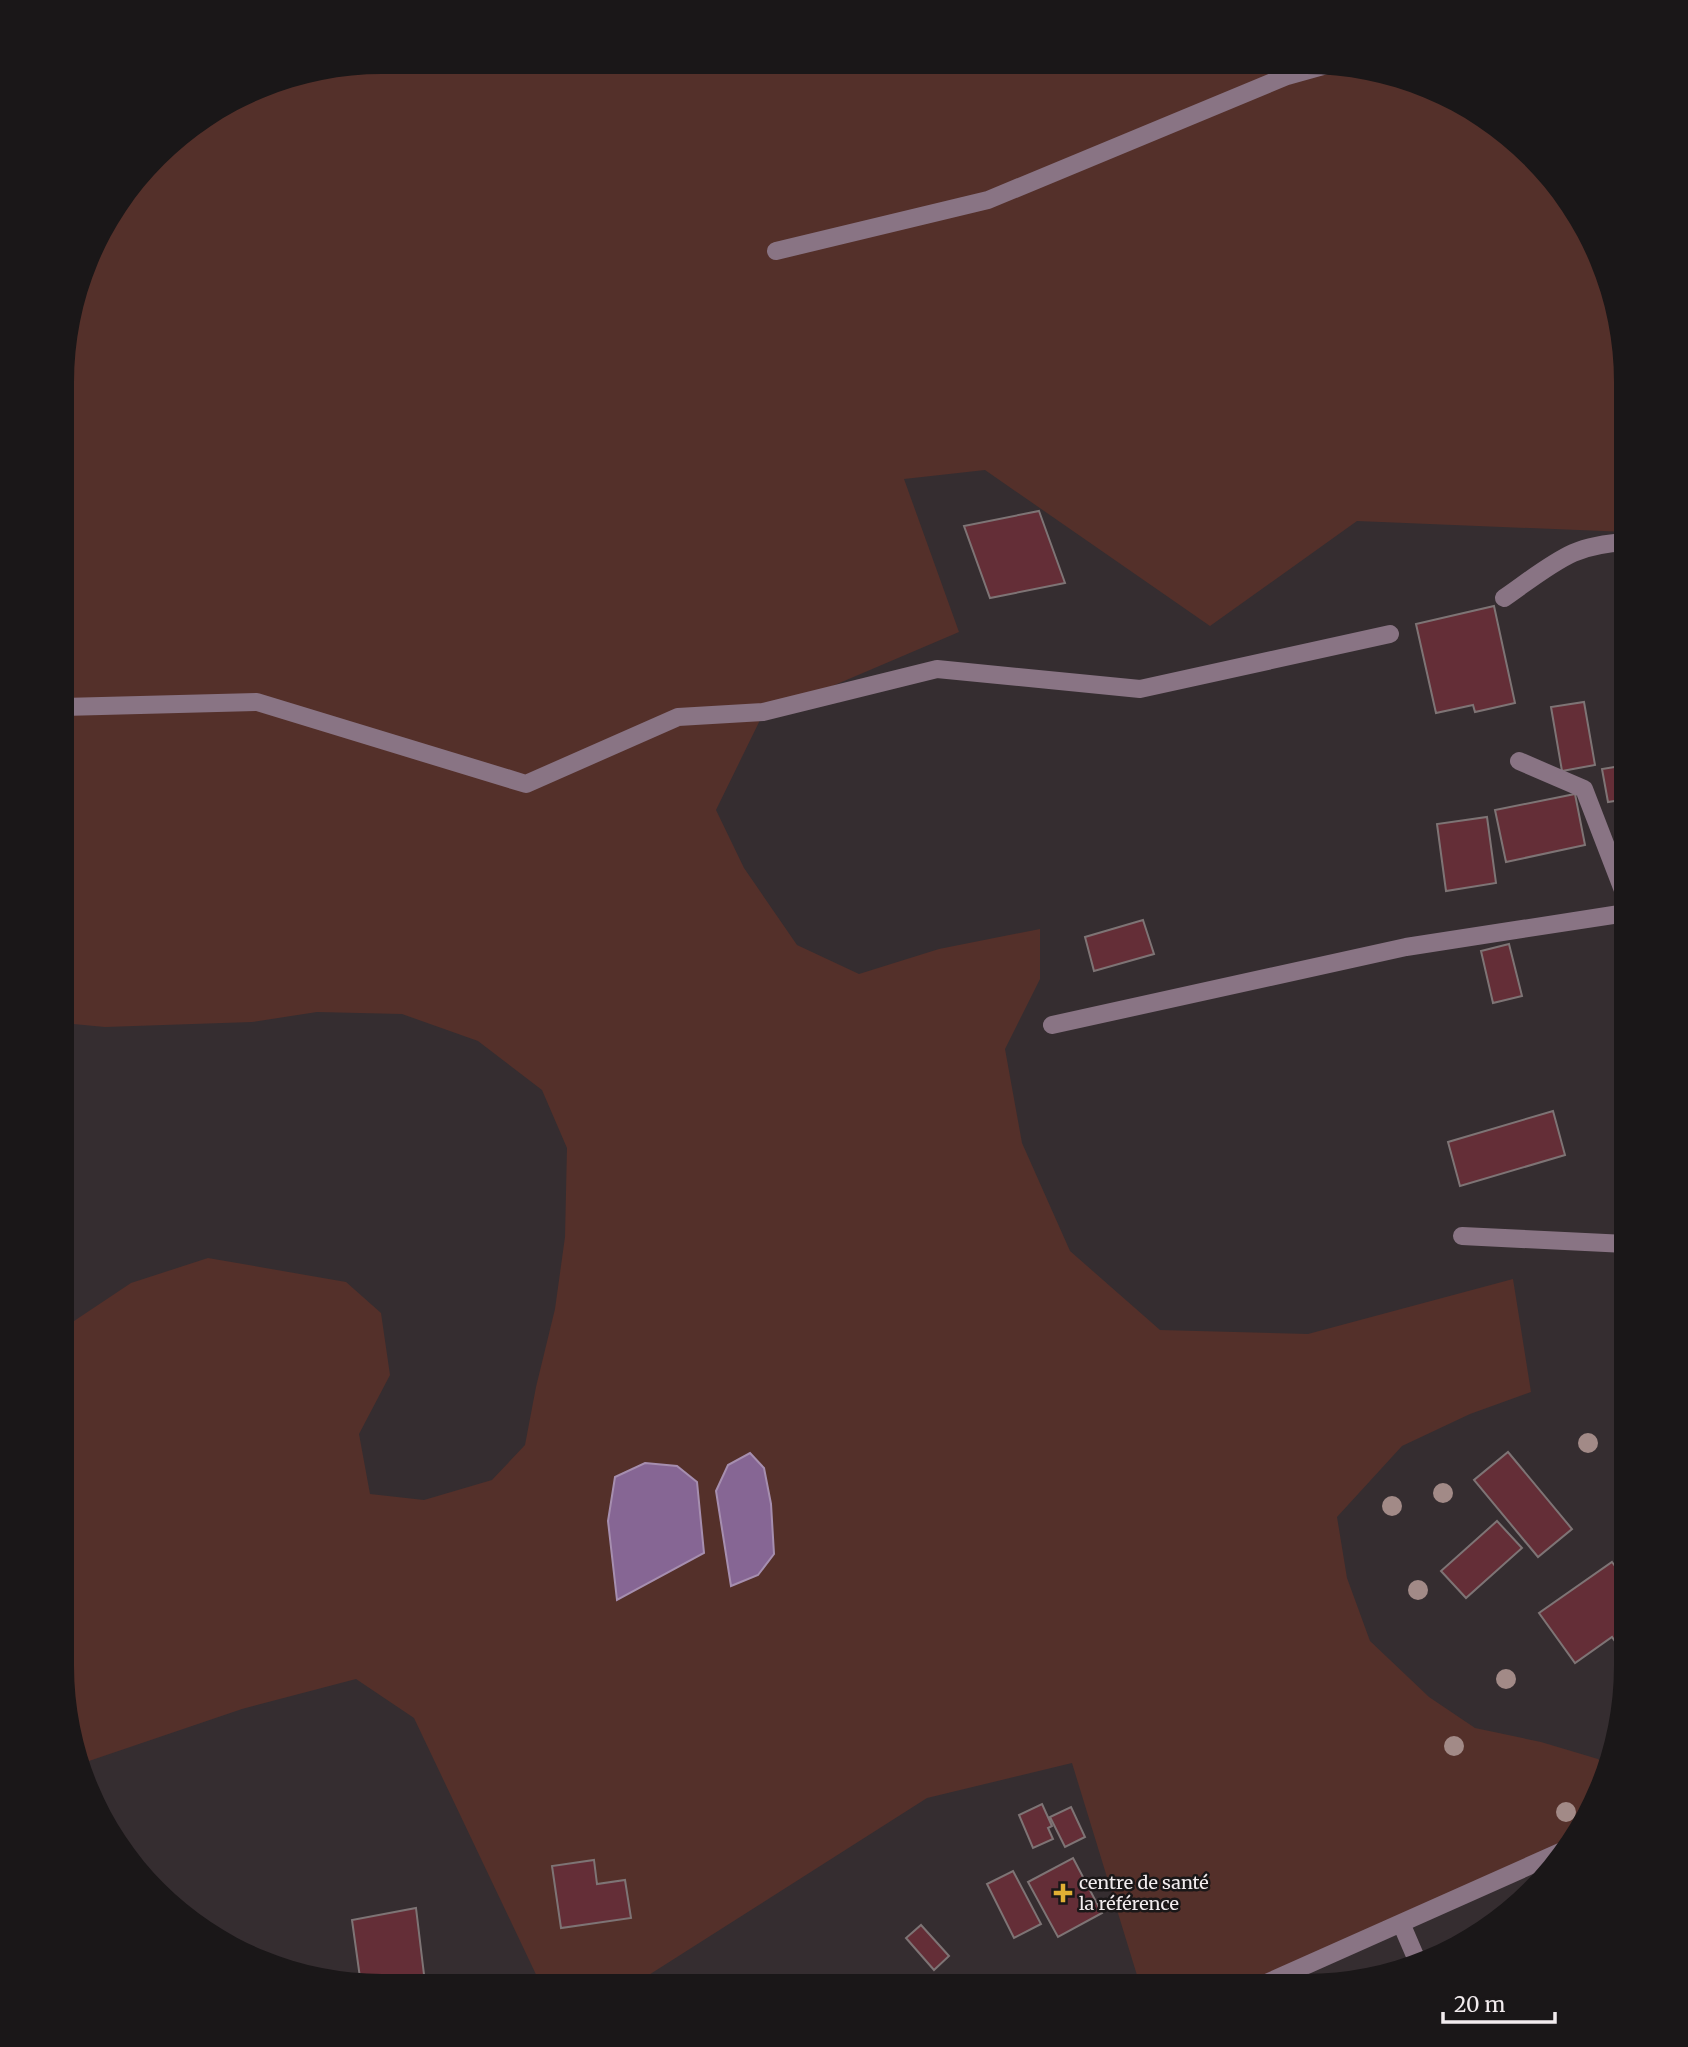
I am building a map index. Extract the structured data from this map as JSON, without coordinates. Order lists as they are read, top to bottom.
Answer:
{
  "places": {
    "health": ["centre de santé la référence"]
  },
  "scale_bar": "20 m"
}
